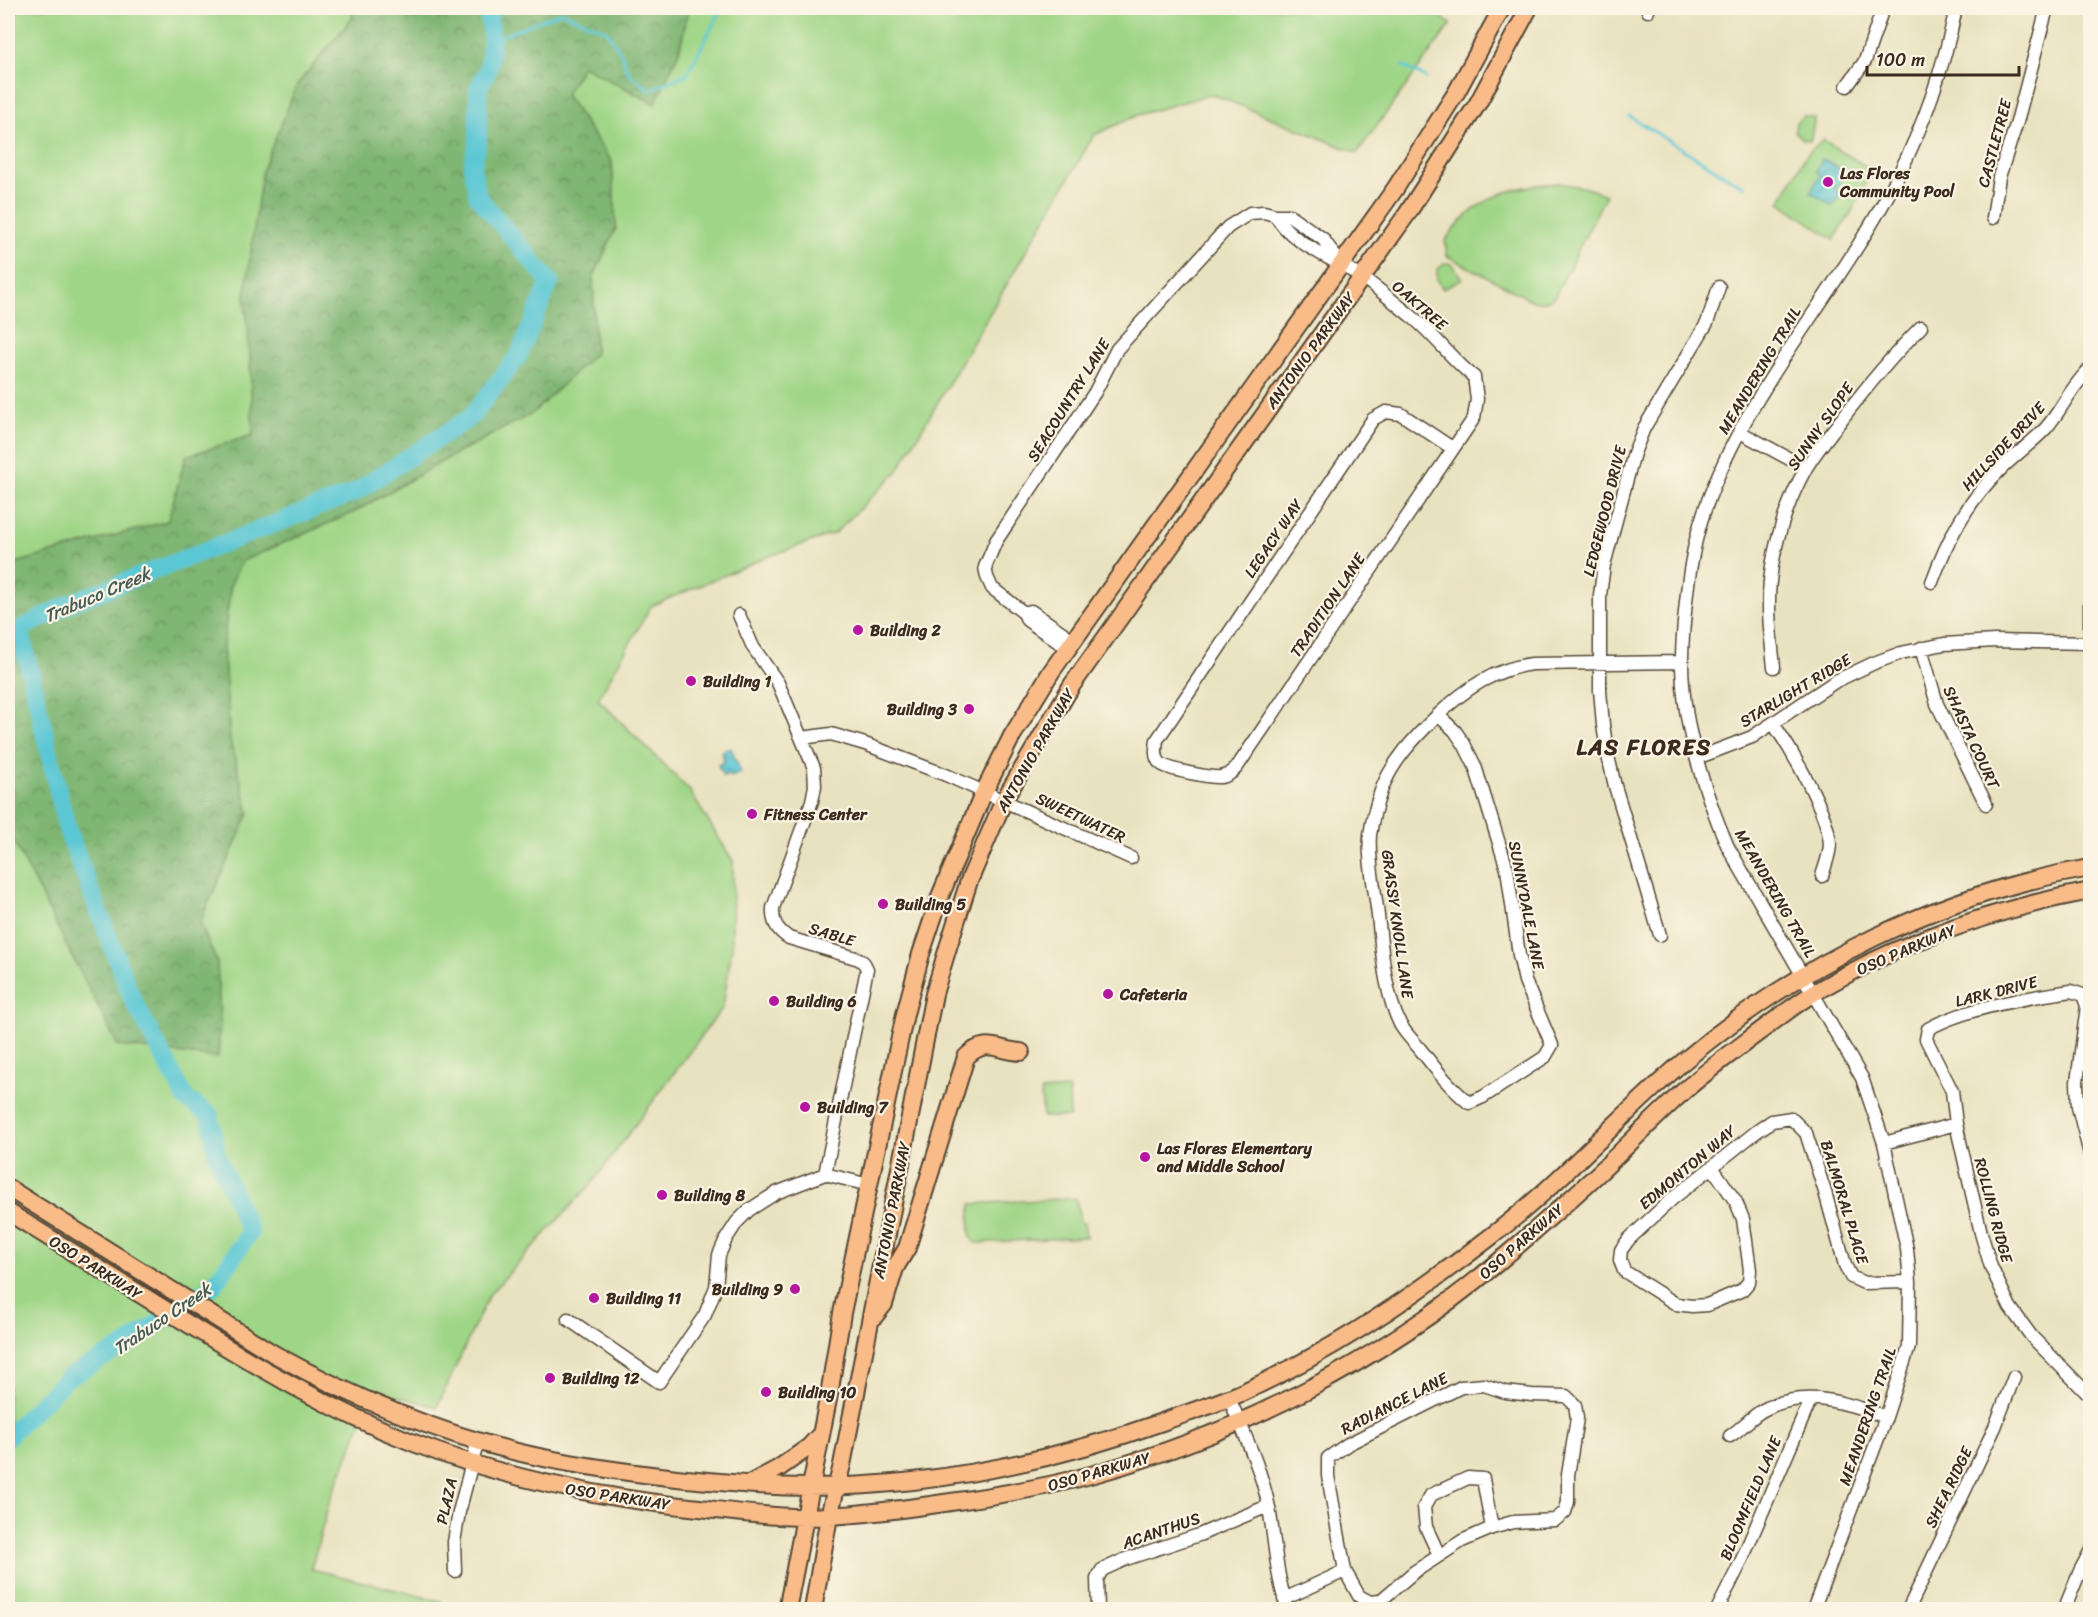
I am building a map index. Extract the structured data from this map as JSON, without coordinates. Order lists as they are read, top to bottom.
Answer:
{
  "streets": {
    "main road": ["ANTONIO PARKWAY", "OSO PARKWAY"],
    "street": [
      "CASTLETREE",
      "OAKTREE",
      "MEANDERING TRAIL",
      "SEACOUNTRY LANE",
      "SUNNY SLOPE",
      "HILLSIDE DRIVE",
      "LEDGEWOOD DRIVE",
      "LEGACY WAY",
      "TRADITION LANE",
      "STARLIGHT RIDGE",
      "SHASTA COURT",
      "SWEETWATER",
      "SUNNYDALE LANE",
      "GRASSY KNOLL LANE",
      "SABLE",
      "LARK DRIVE",
      "EDMONTON WAY",
      "BALMORAL PLACE",
      "ROLLING RIDGE",
      "RADIANCE LANE",
      "SHEA RIDGE",
      "BLOOMFIELD LANE",
      "PLAZA",
      "ACANTHUS"
    ]
  },
  "crossings": [
    ["OAKTREE", "ANTONIO PARKWAY"],
    ["OAKTREE", "SEACOUNTRY LANE"],
    ["OAKTREE", "TRADITION LANE"],
    ["ANTONIO PARKWAY", "SEACOUNTRY LANE"],
    ["ANTONIO PARKWAY", "SWEETWATER"],
    ["ANTONIO PARKWAY", "OSO PARKWAY"],
    ["MEANDERING TRAIL", "STARLIGHT RIDGE"],
    ["MEANDERING TRAIL", "GRASSY KNOLL LANE"],
    ["MEANDERING TRAIL", "OSO PARKWAY"],
    ["MEANDERING TRAIL", "BALMORAL PLACE"],
    ["LEDGEWOOD DRIVE", "GRASSY KNOLL LANE"],
    ["LEGACY WAY", "TRADITION LANE"],
    ["STARLIGHT RIDGE", "SHASTA COURT"],
    ["SUNNYDALE LANE", "GRASSY KNOLL LANE"],
    ["OSO PARKWAY", "PLAZA"],
    ["LARK DRIVE", "ROLLING RIDGE"],
    ["EDMONTON WAY", "BALMORAL PLACE"]
  ],
  "districts": ["LAS FLORES"],
  "water": ["Trabuco Creek"],
  "places": [
    "Las Flores Community Pool",
    "Building 2",
    "Building 1",
    "Building 3",
    "Fitness Center",
    "Building 5",
    "Cafeteria",
    "Building 6",
    "Building 7",
    "Las Flores Elementary and Middle School",
    "Building 8",
    "Building 9",
    "Building 11",
    "Building 12",
    "Building 10"
  ],
  "scale_bar": "100 m"
}
